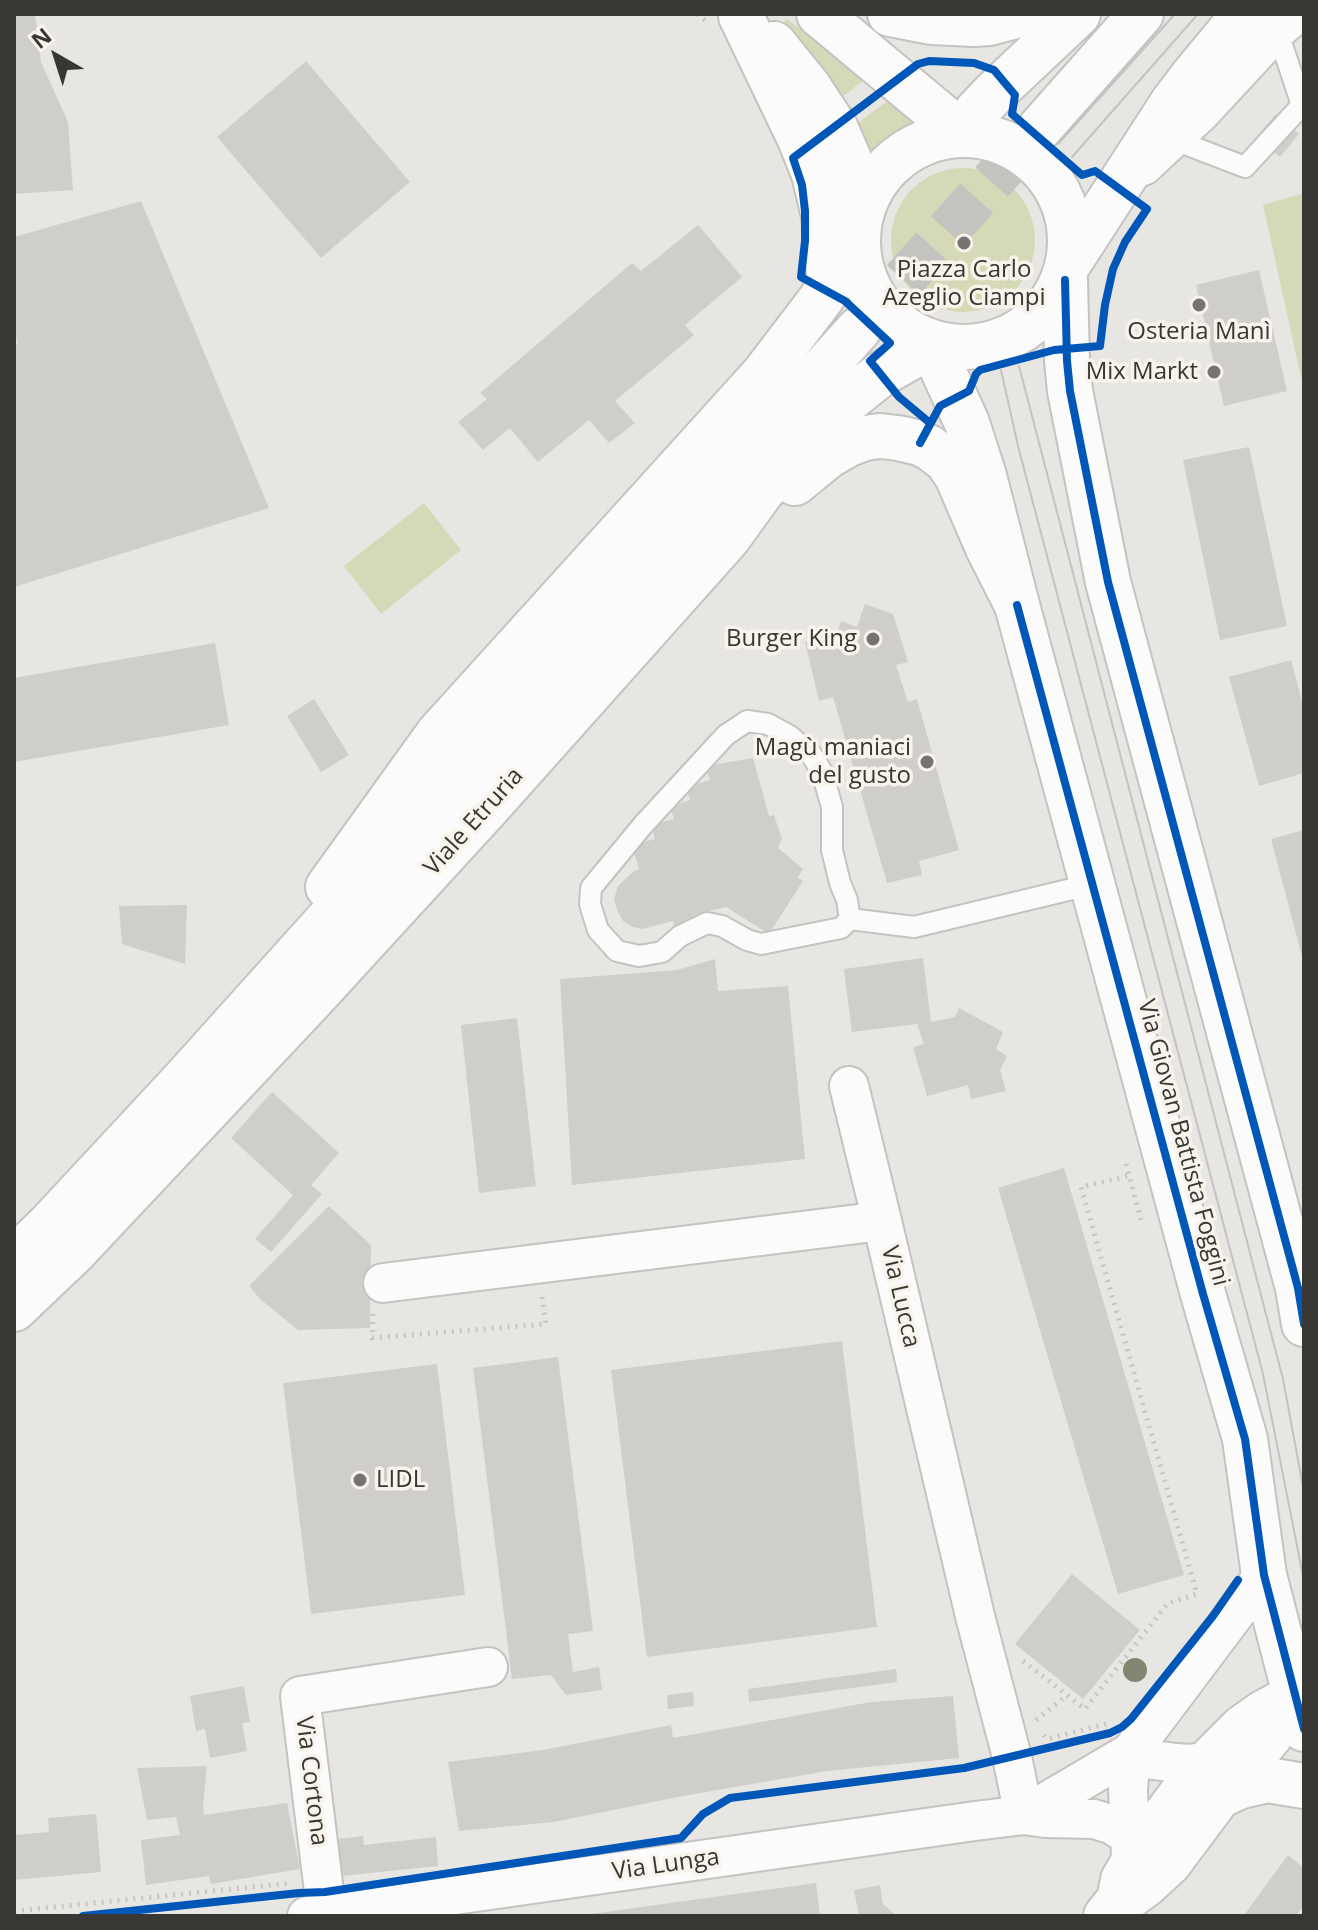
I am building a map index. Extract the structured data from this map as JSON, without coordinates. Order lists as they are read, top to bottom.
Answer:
{
  "streets": {
    "main road": ["Viale Etruria", "Via Giovan Battista Foggini"],
    "street": ["Via Lucca", "Via Cortona", "Via Lunga"]
  },
  "crossings": [
    ["Viale Etruria", "Via Giovan Battista Foggini"],
    ["Via Lucca", "Via Lunga"],
    ["Via Cortona", "Via Lunga"]
  ],
  "places": [
    "Piazza Carlo Azeglio Ciampi",
    "Osteria Manì",
    "Mix Markt",
    "Burger King",
    "Magù maniaci del gusto",
    "LIDL"
  ],
  "north": "top left"
}
